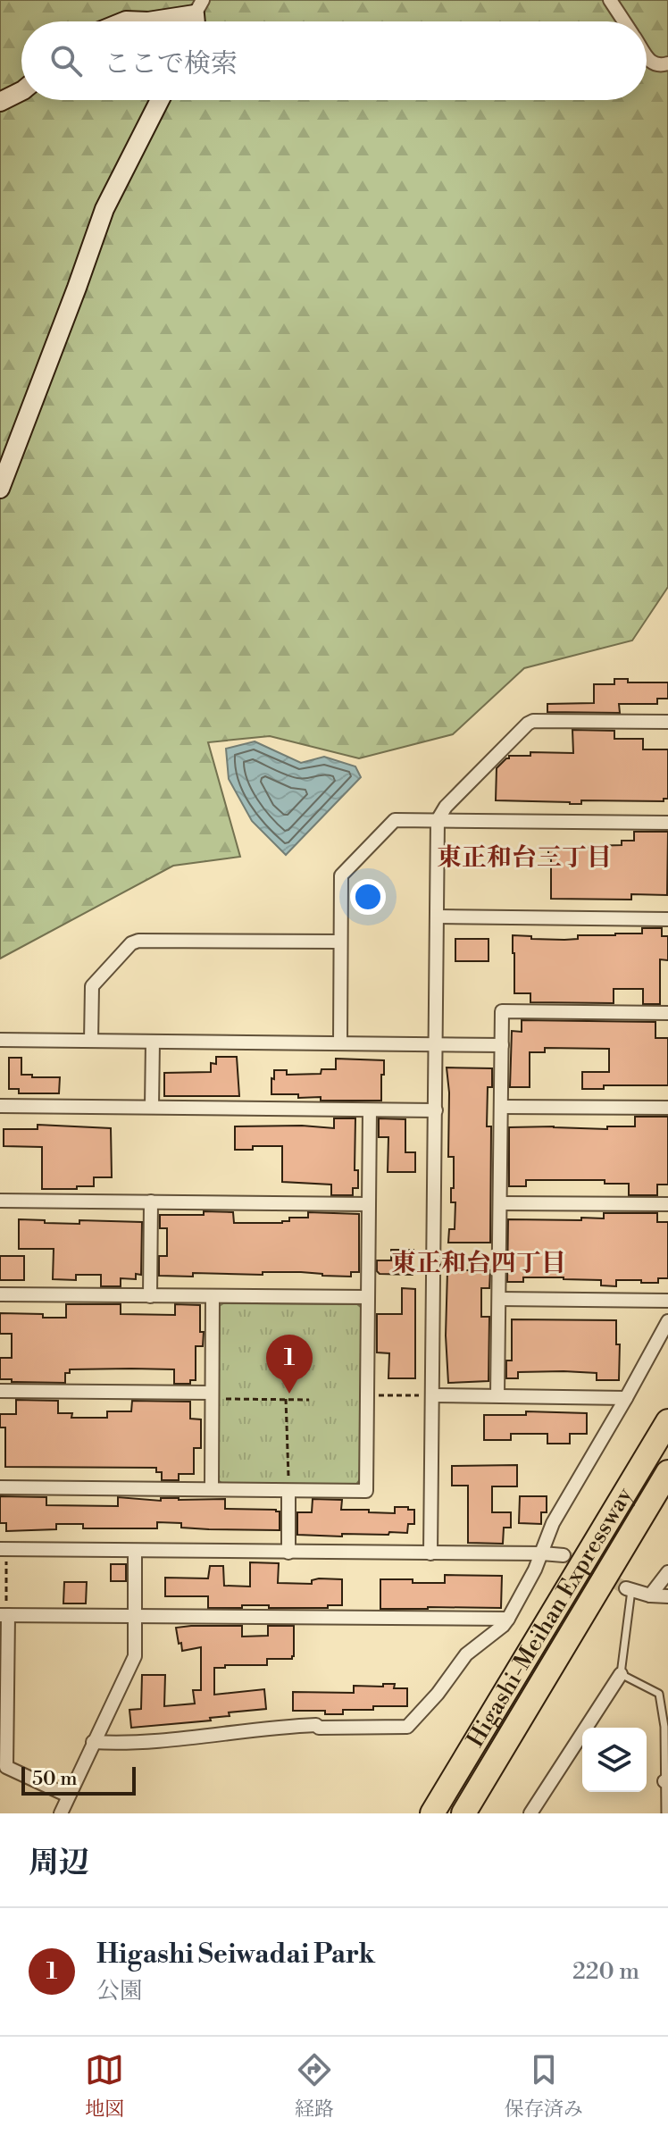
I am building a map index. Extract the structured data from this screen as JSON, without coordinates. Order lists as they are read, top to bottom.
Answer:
{
  "streets": {
    "highway": ["Higashi-Meihan Expressway"]
  },
  "districts": ["東正和台三丁目", "東正和台四丁目"],
  "scale_bar": "50 m",
  "page": {
    "search": "ここで検索",
    "pins": "1",
    "scale": "50 m",
    "heading": "周辺",
    "list": [
      {
        "mark": "1",
        "name": "Higashi Seiwadai Park",
        "note": "公園",
        "value": "220 m"
      }
    ],
    "nav": ["地図", "経路", "保存済み"]
  }
}
